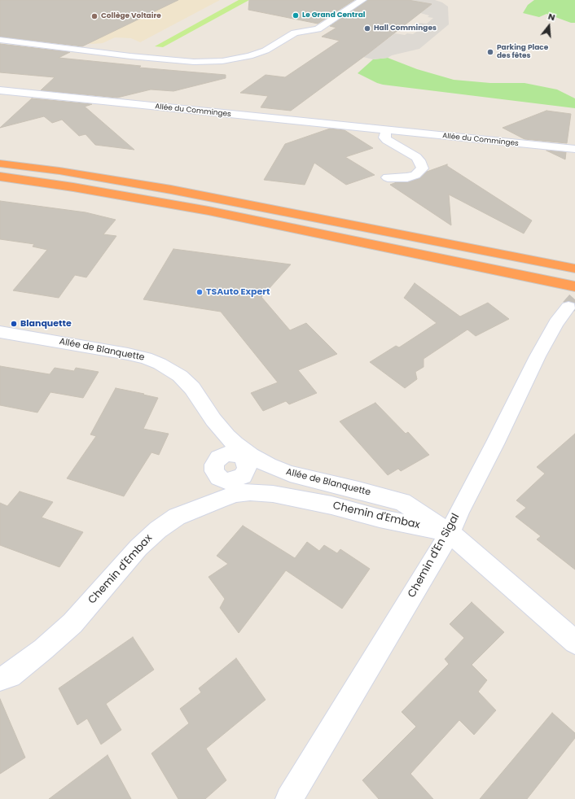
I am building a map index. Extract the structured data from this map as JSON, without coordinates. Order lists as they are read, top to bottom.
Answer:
{
  "streets": {
    "street": [
      "Allée du Comminges",
      "Allée de Blanquette",
      "Chemin d'Embax",
      "Chemin d'En Sigal"
    ]
  },
  "crossings": [
    ["Allée de Blanquette", "Chemin d'Embax"],
    ["Allée de Blanquette", "Chemin d'En Sigal"],
    ["Chemin d'Embax", "Chemin d'En Sigal"]
  ],
  "places": [
    "Le Grand Central",
    "Collège Voltaire",
    "Hall Comminges",
    "Parking Place des fêtes",
    "TSAuto Expert",
    "Blanquette"
  ],
  "north": "top"
}
